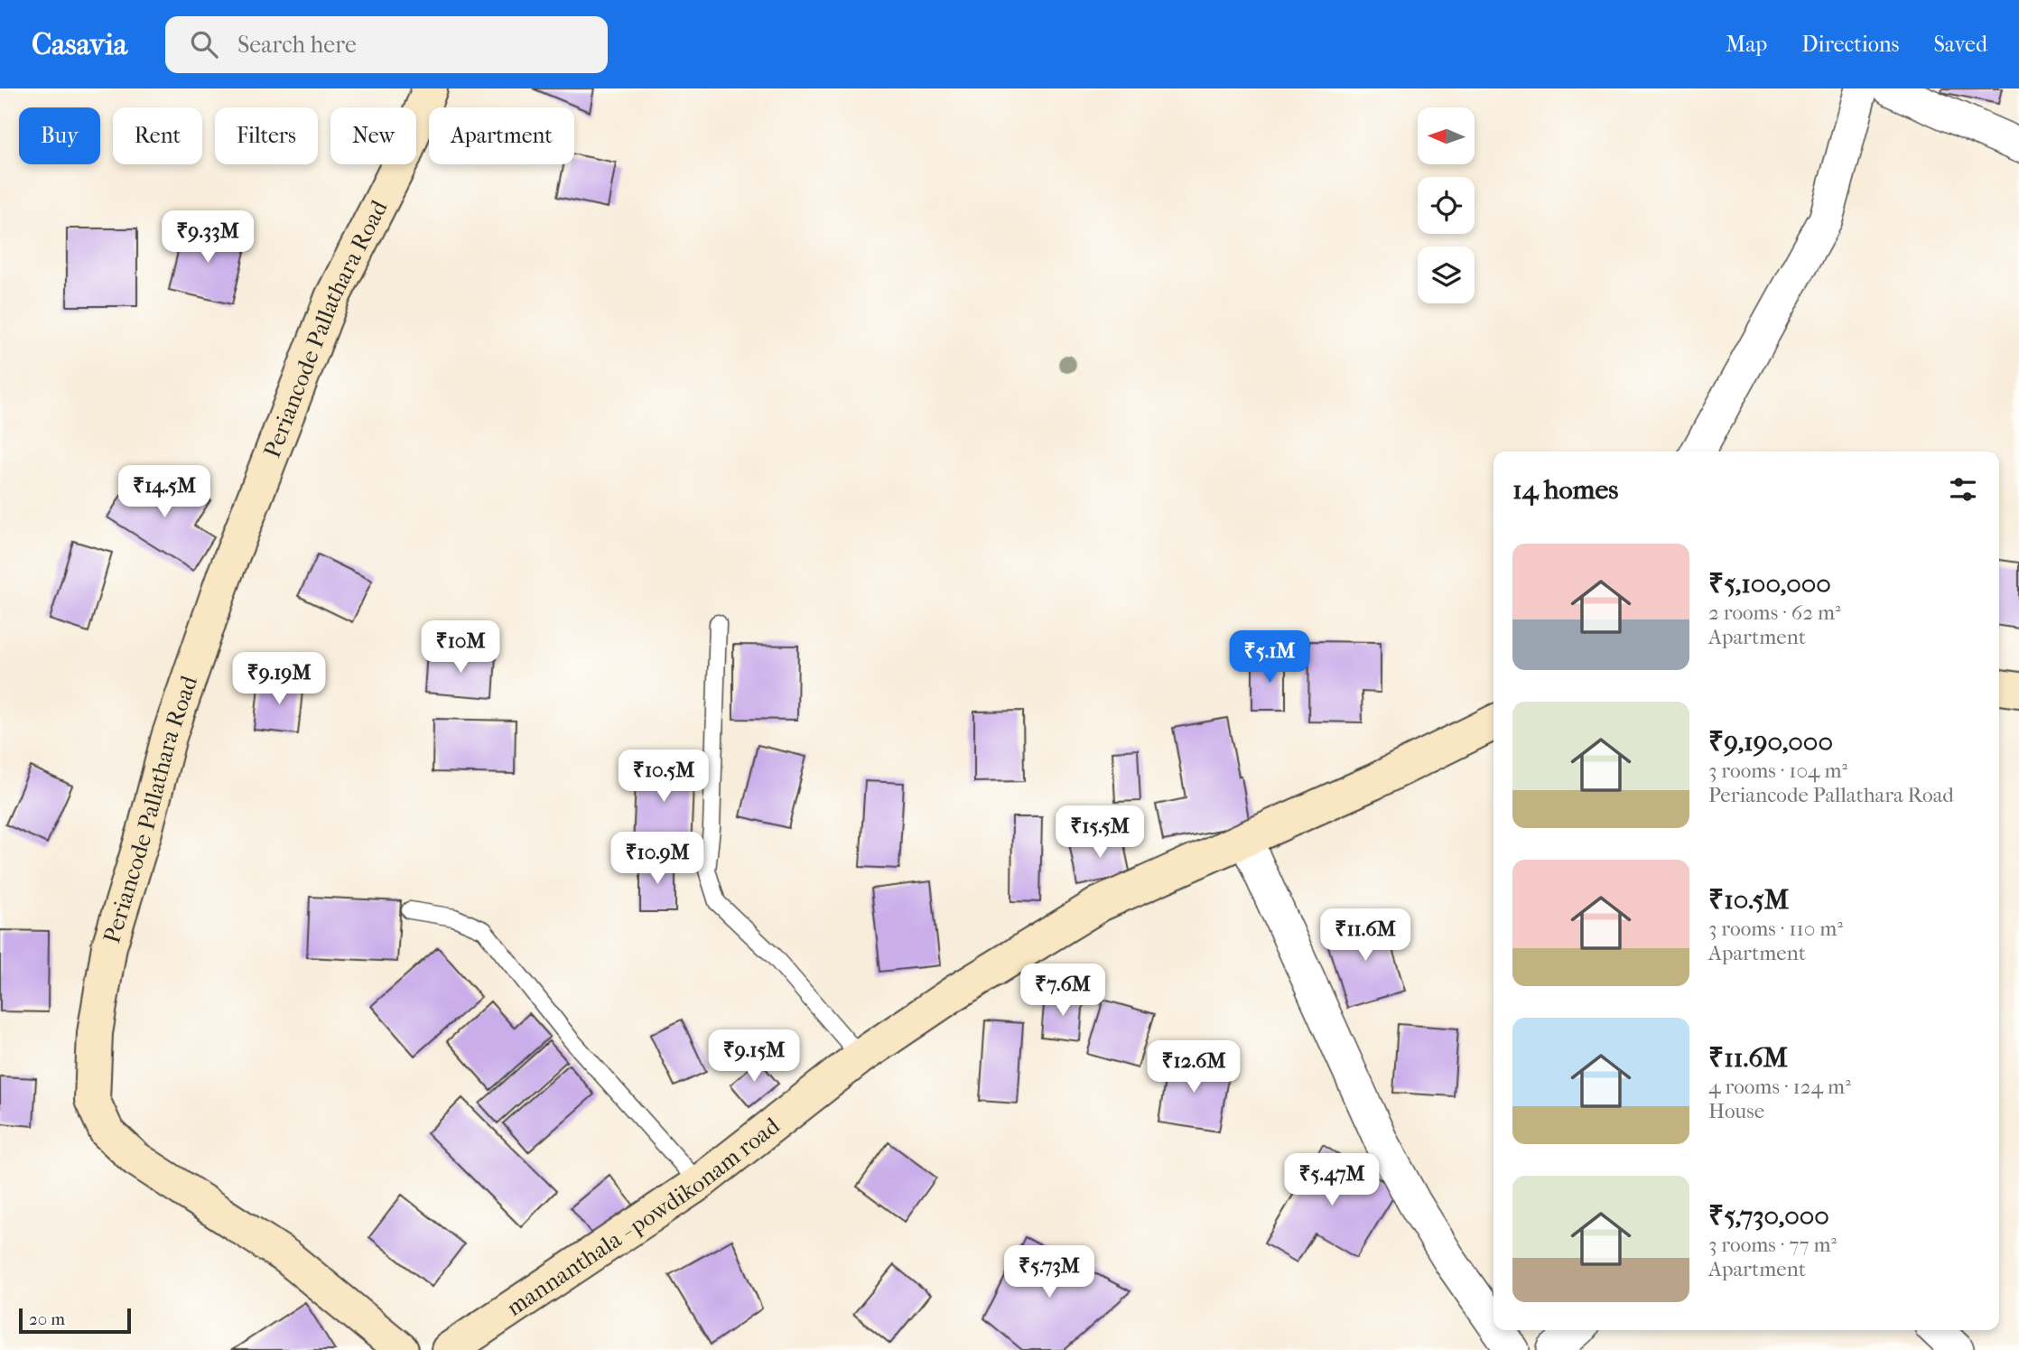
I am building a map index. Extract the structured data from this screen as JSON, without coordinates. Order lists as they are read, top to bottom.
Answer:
{
  "streets": {
    "main road": ["Periancode Pallathara Road", "mannanthala - powdikonam road"]
  },
  "scale_bar": "20 m",
  "north": "left",
  "page": {
    "header": "Casavia",
    "search": "Search here",
    "nav": ["Map", "Directions", "Saved"],
    "chip": [
      "Buy",
      "Rent",
      "Filters",
      "New",
      "Apartment"
    ],
    "price": [
      "₹9.33M",
      "₹14.5M",
      "₹10M",
      "₹5.1M",
      "₹9.19M",
      "₹10.5M",
      "₹15.5M",
      "₹10.9M",
      "₹11.6M",
      "₹7.6M",
      "₹9.15M",
      "₹12.6M",
      "₹5.47M",
      "₹5.73M"
    ],
    "heading": "14 homes",
    "list": [
      {
        "name": "₹5,100,000",
        "note": "2 rooms · 62 m² · Apartment"
      },
      {
        "name": "₹9,190,000",
        "note": "3 rooms · 104 m² · Periancode Pallathara Road"
      },
      {
        "name": "₹10.5M",
        "note": "3 rooms · 110 m² · Apartment"
      },
      {
        "name": "₹11.6M",
        "note": "4 rooms · 124 m² · House"
      },
      {
        "name": "₹5,730,000",
        "note": "3 rooms · 77 m² · Apartment"
      }
    ],
    "scale": "20 m"
  }
}
